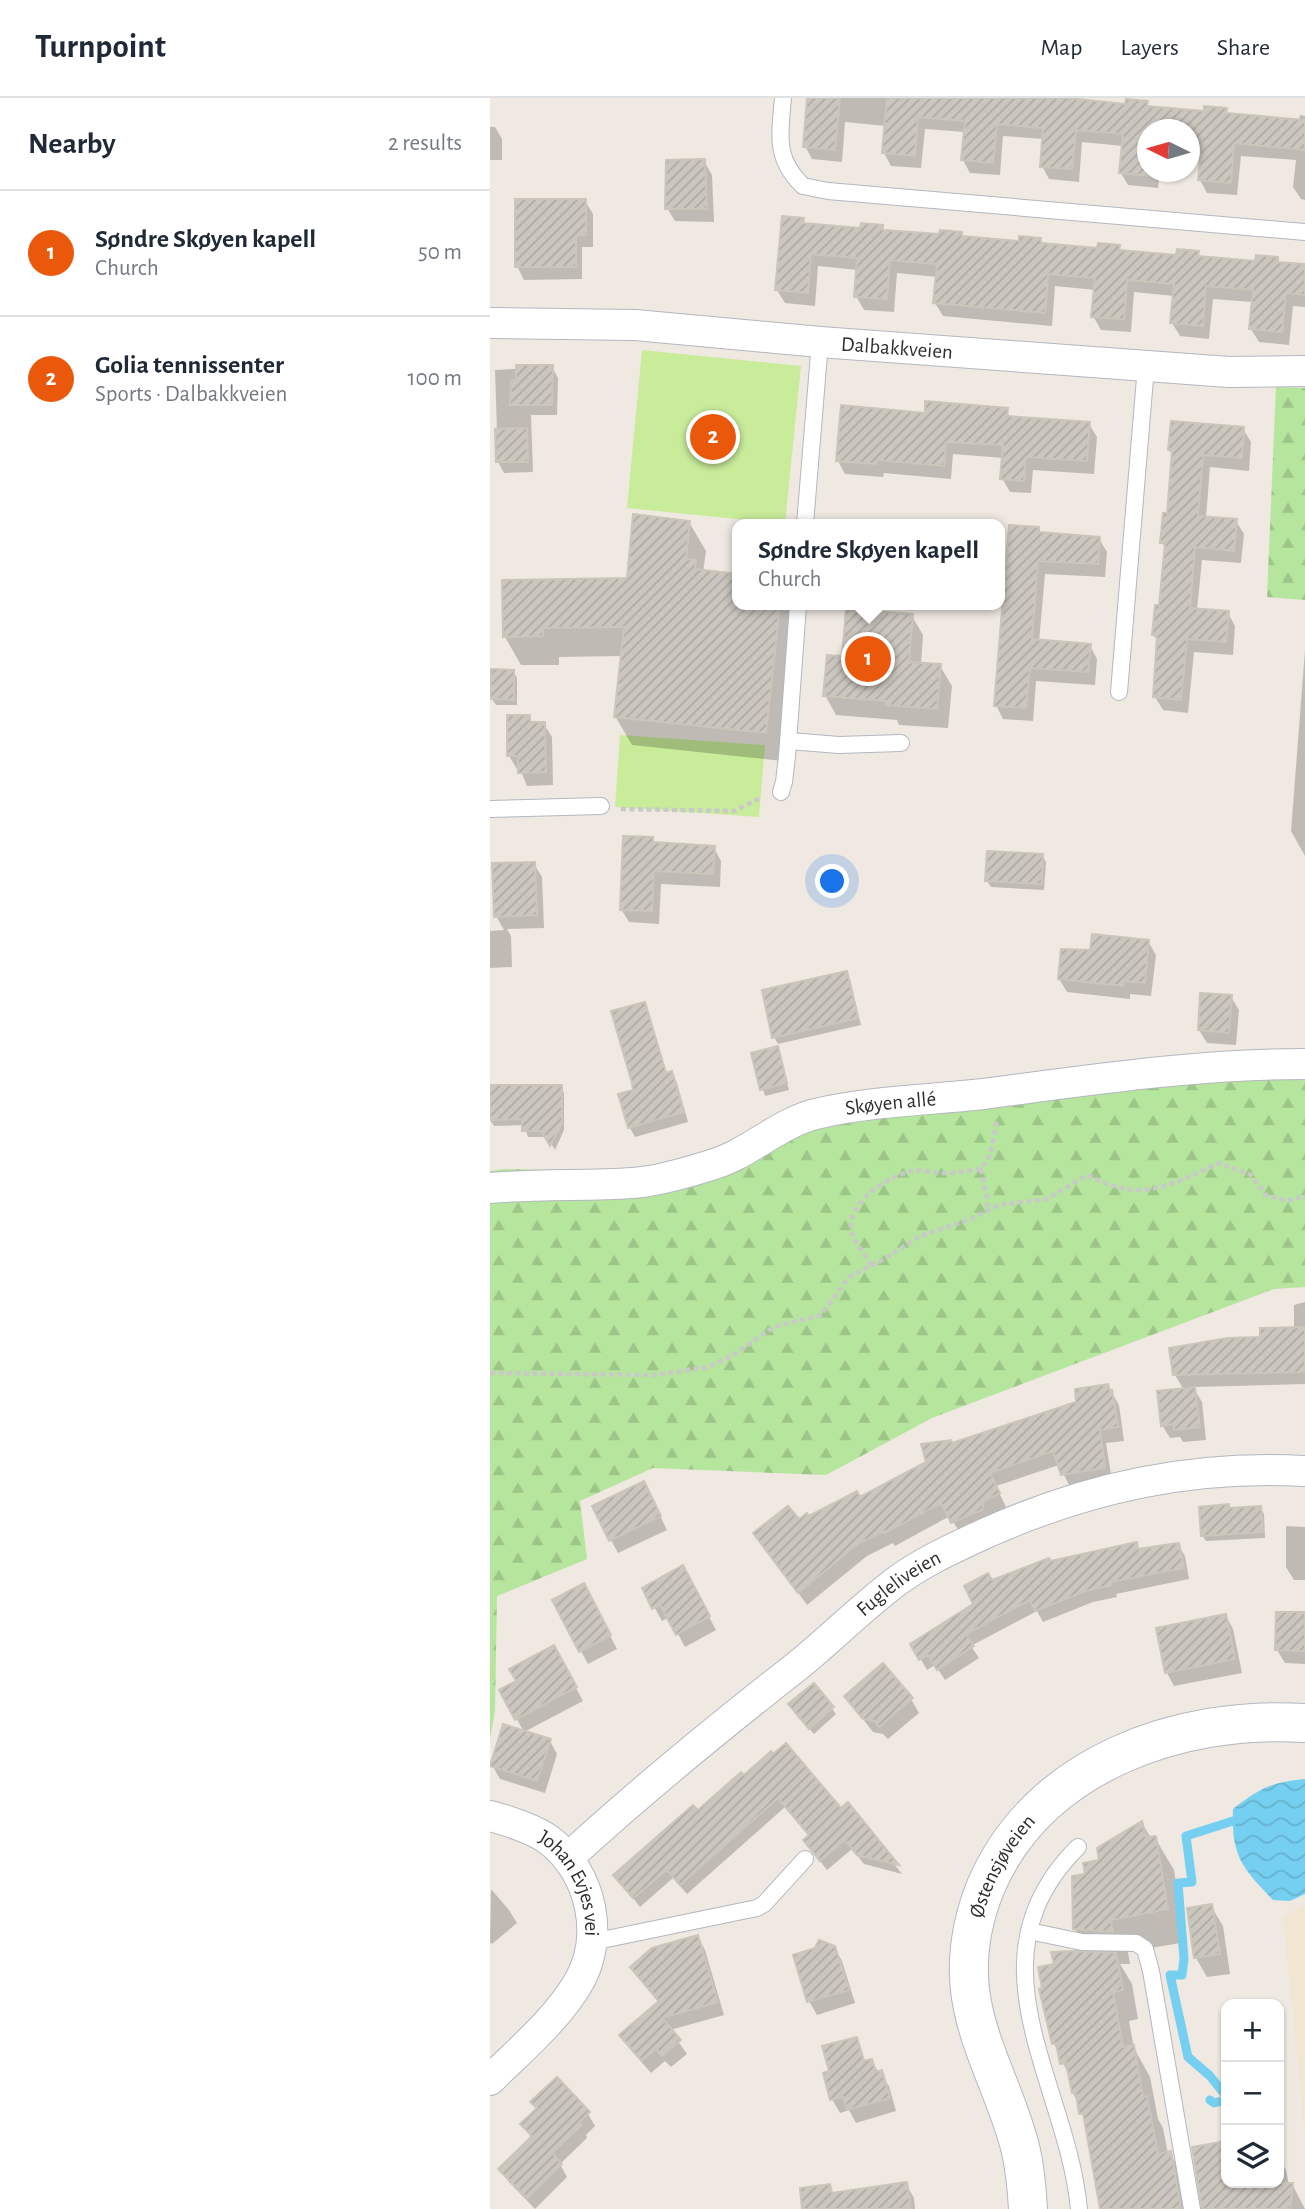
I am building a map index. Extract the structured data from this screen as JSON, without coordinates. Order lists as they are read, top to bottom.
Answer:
{
  "streets": {
    "main road": ["Østensjøveien"],
    "street": [
      "Dalbakkveien",
      "Skøyen allé",
      "Fugleliveien",
      "Johan Evjes vei"
    ]
  },
  "crossings": [
    ["Fugleliveien", "Johan Evjes vei"]
  ],
  "north": "left",
  "page": {
    "header": "Turnpoint",
    "nav": ["Map", "Layers", "Share"],
    "heading": ["Nearby", "2 results"],
    "list": [
      {
        "mark": "1",
        "name": "Søndre Skøyen kapell",
        "note": "Church",
        "value": "50 m"
      },
      {
        "mark": "2",
        "name": "Golia tennissenter",
        "note": "Sports · Dalbakkveien",
        "value": "100 m"
      }
    ],
    "pins": ["2", "1"],
    "popup": ["Søndre Skøyen kapell", "Church"],
    "map_buttons": ["+", "−"]
  }
}
